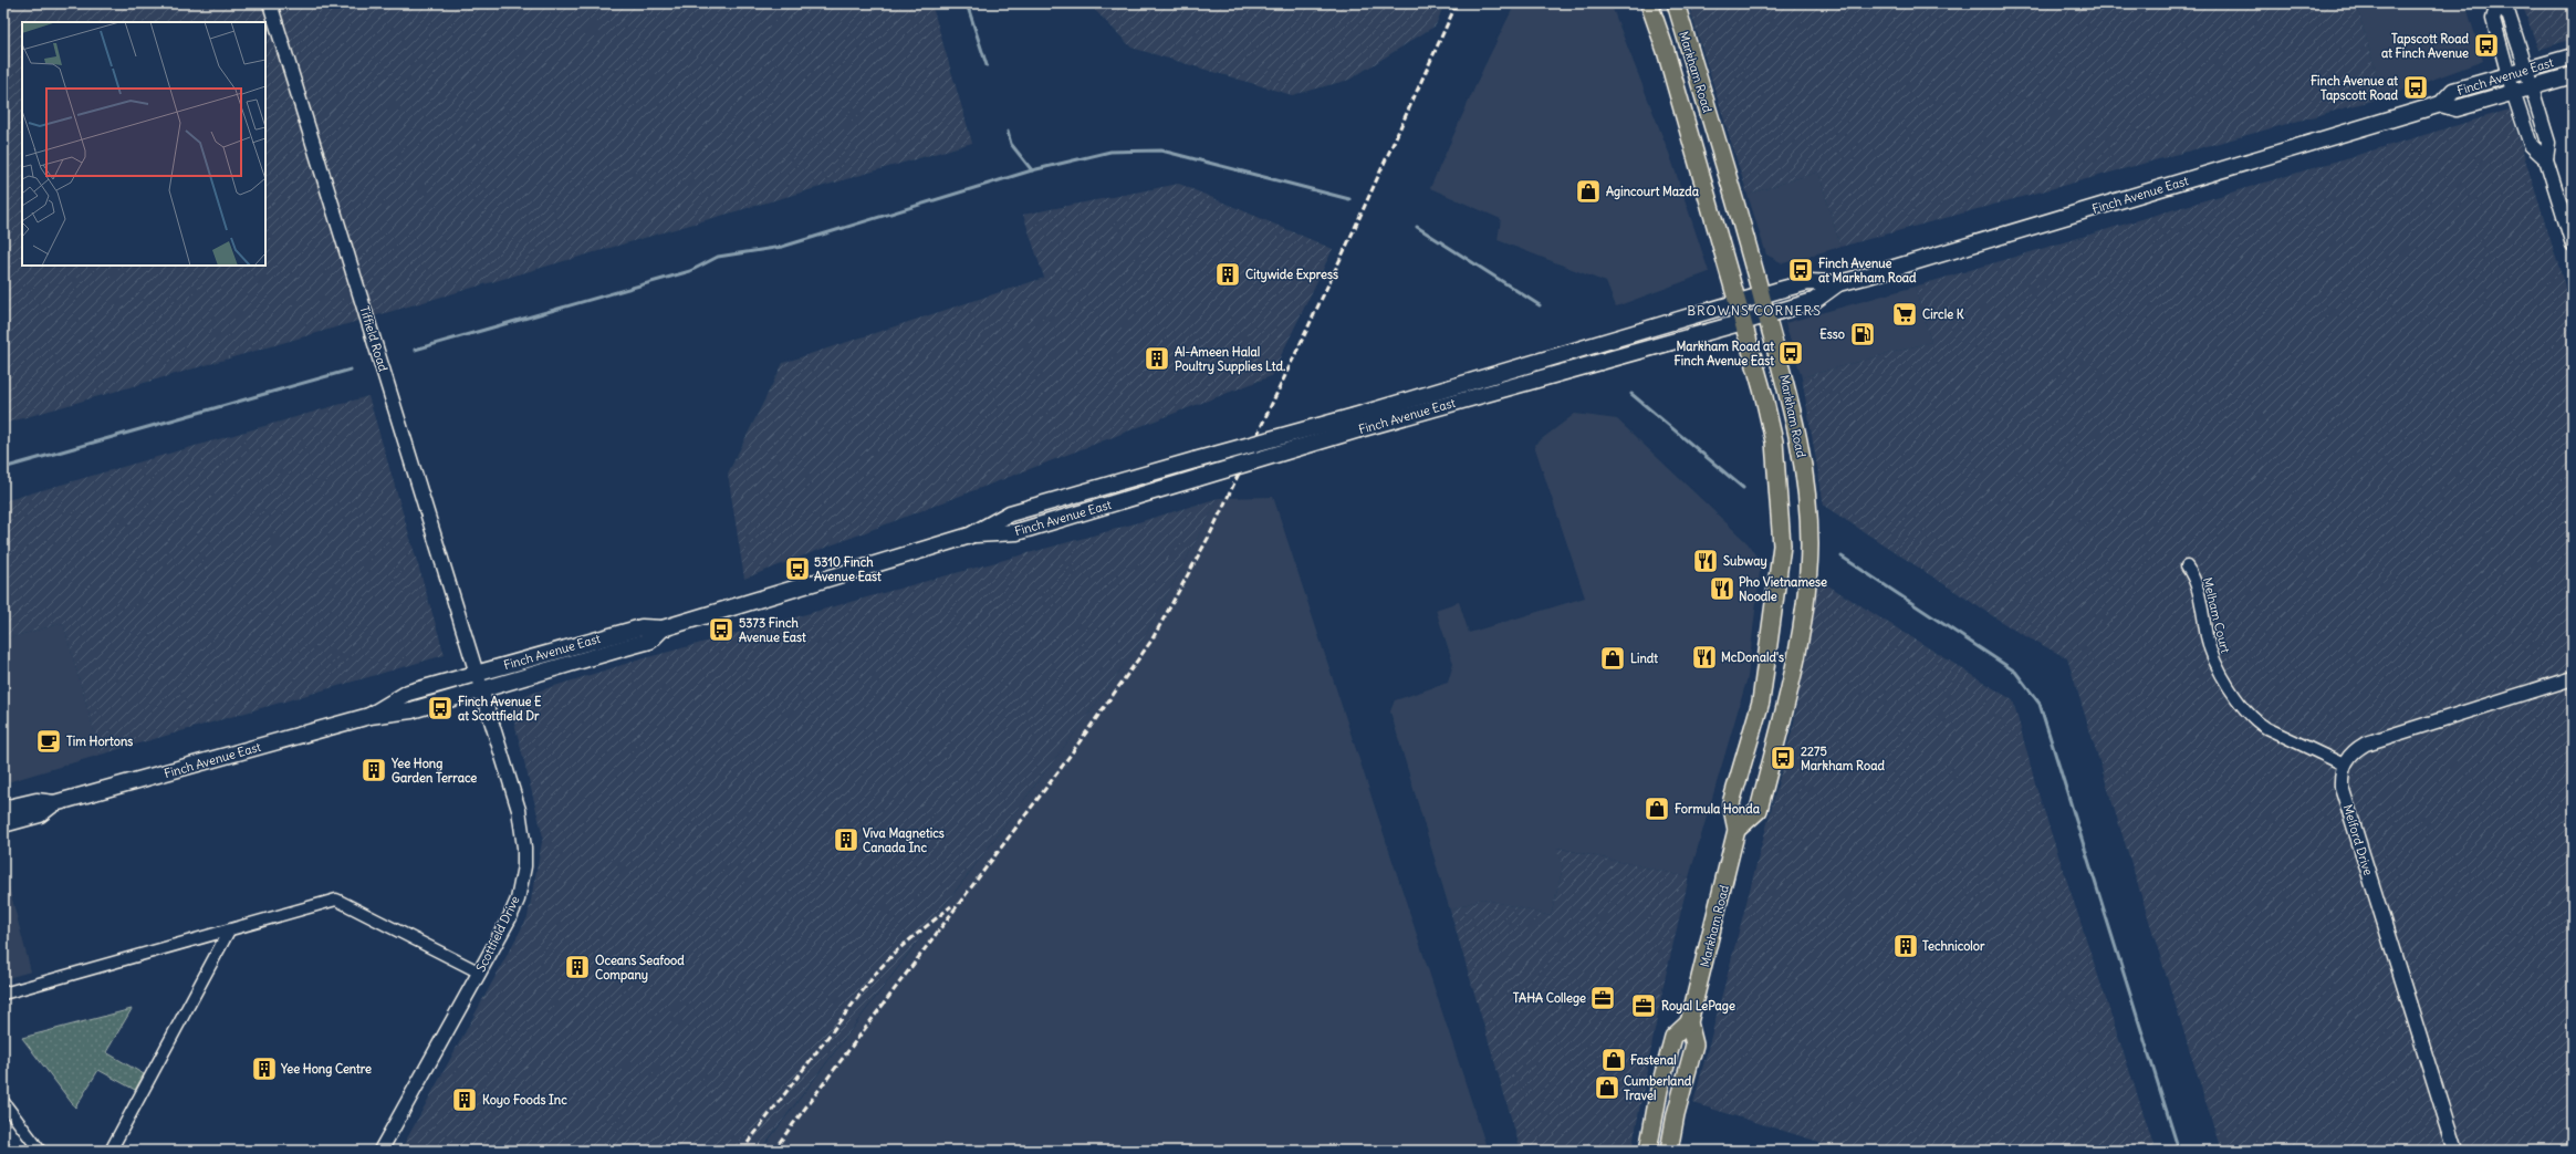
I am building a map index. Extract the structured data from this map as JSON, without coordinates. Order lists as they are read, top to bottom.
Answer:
{
  "streets": {
    "main road": ["Markham Road", "Finch Avenue East"],
    "street": [
      "Tiffield Road",
      "Melham Court",
      "Melford Drive",
      "Scottfield Drive"
    ]
  },
  "crossings": [
    ["Markham Road", "Finch Avenue East"],
    ["Finch Avenue East", "Tiffield Road"],
    ["Finch Avenue East", "Scottfield Drive"],
    ["Tiffield Road", "Scottfield Drive"],
    ["Melham Court", "Melford Drive"]
  ],
  "districts": ["BROWNS CORNERS"],
  "places": {
    "bus stop": [
      "Tapscott Road at Finch Avenue",
      "Finch Avenue at Tapscott Road",
      "Finch Avenue at Markham Road",
      "Markham Road at Finch Avenue East",
      "5310 Finch Avenue East",
      "5373 Finch Avenue East",
      "Finch Avenue E at Scottfield Dr",
      "2275 Markham Road"
    ],
    "shop": [
      "Agincourt Mazda",
      "Lindt",
      "Formula Honda",
      "Fastenal",
      "Cumberland Travel"
    ],
    "building": [
      "Citywide Express",
      "Al-Ameen Halal Poultry Supplies Ltd.",
      "Yee Hong Garden Terrace",
      "Viva Magnetics Canada Inc",
      "Technicolor",
      "Oceans Seafood Company",
      "Yee Hong Centre",
      "Koyo Foods Inc"
    ],
    "supermarket": ["Circle K"],
    "fuel station": ["Esso"],
    "restaurant": ["Subway", "Pho Vietnamese Noodle", "McDonald's"],
    "cafe": ["Tim Hortons"],
    "office": ["TAHA College", "Royal LePage"]
  }
}
